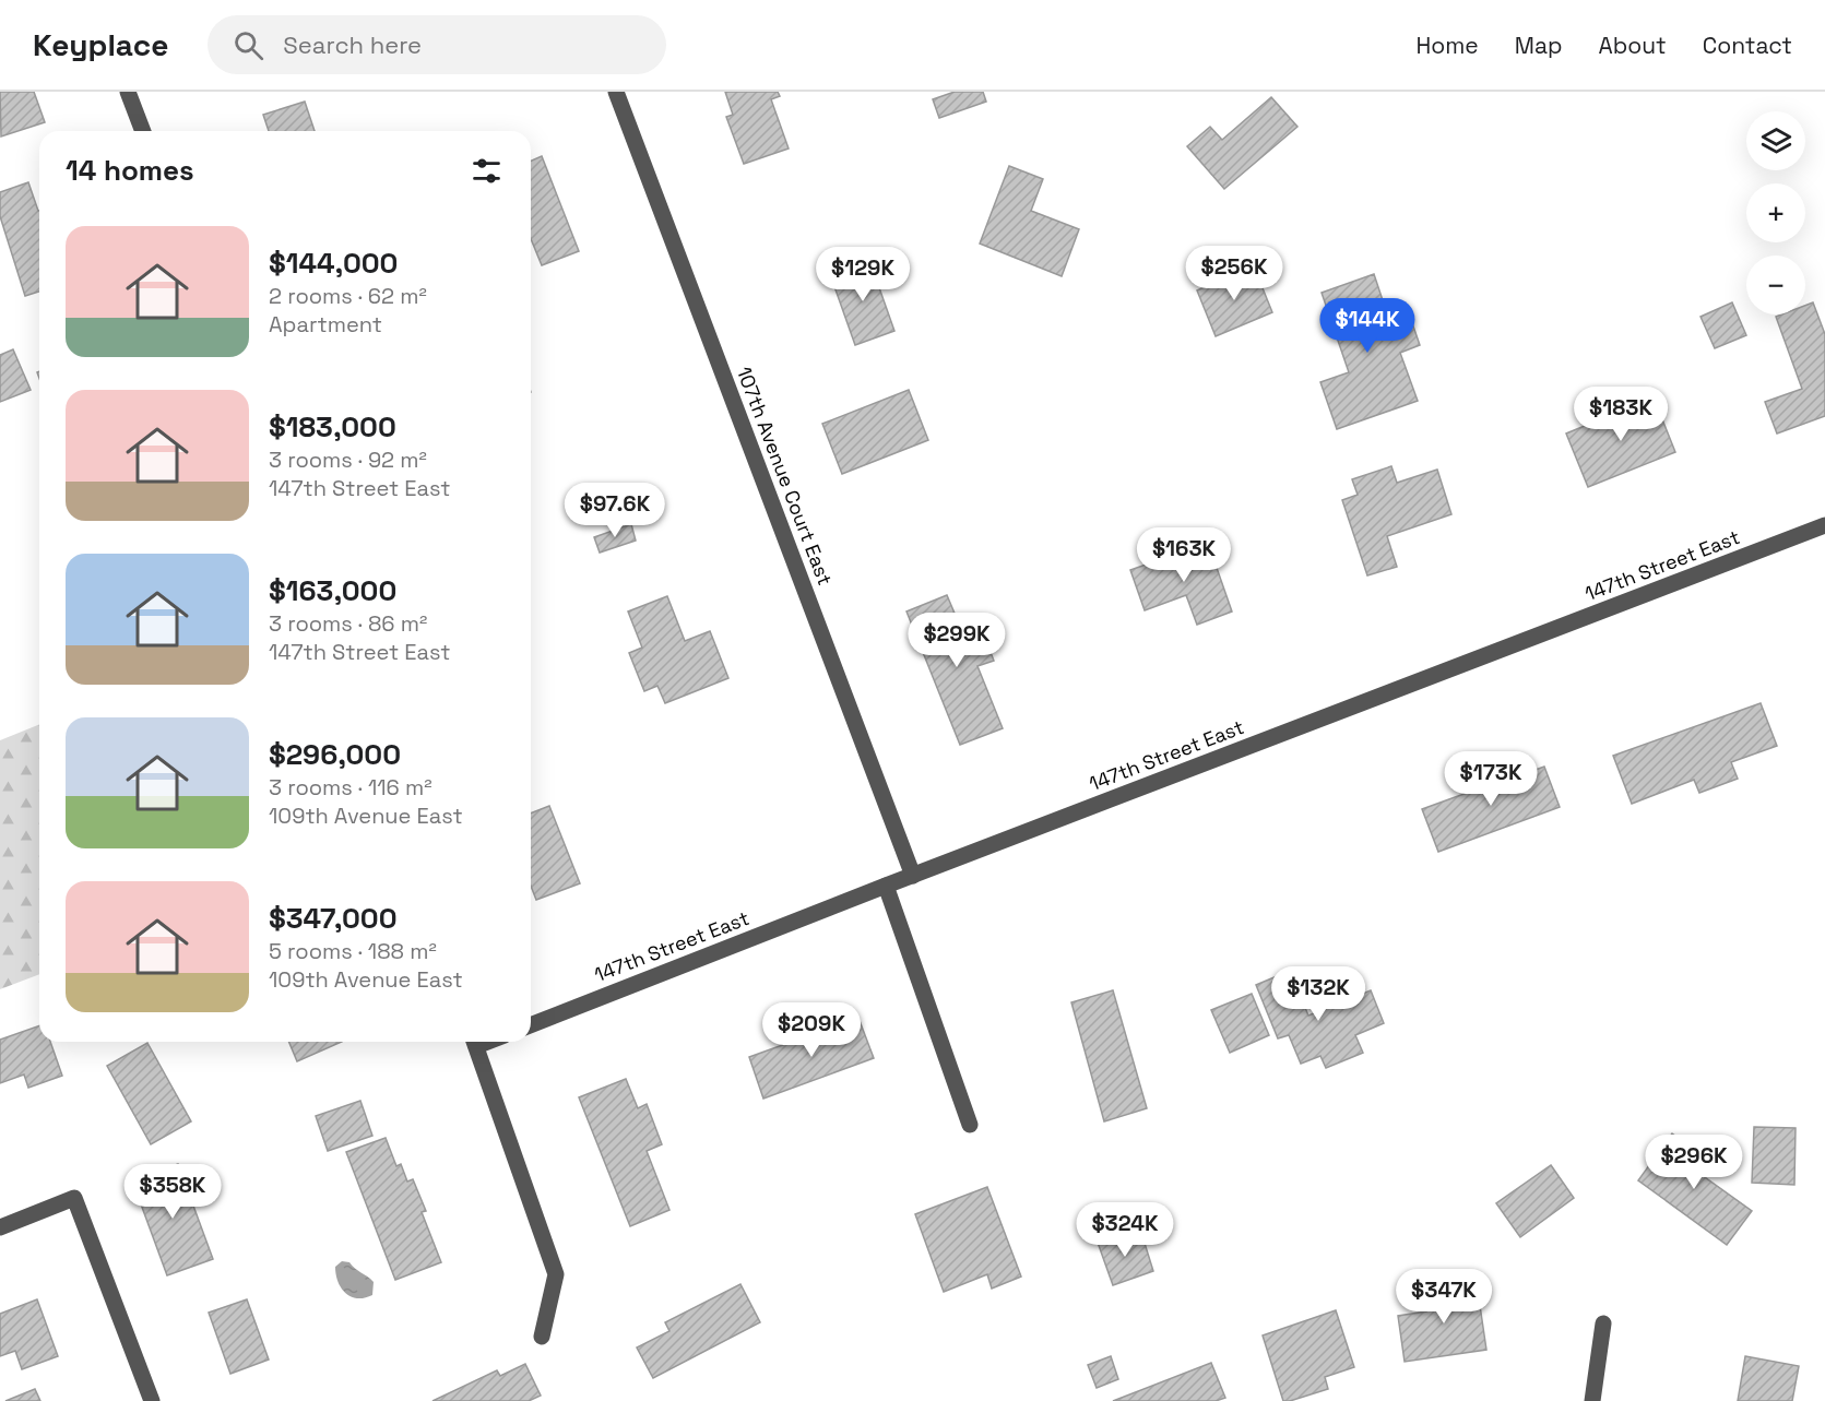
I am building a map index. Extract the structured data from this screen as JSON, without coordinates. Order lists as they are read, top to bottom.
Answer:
{
  "streets": {
    "street": ["107th Avenue Court East", "147th Street East"]
  },
  "crossings": [
    ["107th Avenue Court East", "147th Street East"]
  ],
  "page": {
    "header": "Keyplace",
    "search": "Search here",
    "nav": [
      "Home",
      "Map",
      "About",
      "Contact"
    ],
    "map_buttons": ["+", "−"],
    "heading": "14 homes",
    "list": [
      {
        "name": "$144,000",
        "note": "2 rooms · 62 m² · Apartment"
      },
      {
        "name": "$183,000",
        "note": "3 rooms · 92 m² · 147th Street East"
      },
      {
        "name": "$163,000",
        "note": "3 rooms · 86 m² · 147th Street East"
      },
      {
        "name": "$296,000",
        "note": "3 rooms · 116 m² · 109th Avenue East"
      },
      {
        "name": "$347,000",
        "note": "5 rooms · 188 m² · 109th Avenue East"
      }
    ],
    "price": [
      "$256K",
      "$129K",
      "$144K",
      "$183K",
      "$97.6K",
      "$163K",
      "$299K",
      "$173K",
      "$132K",
      "$209K",
      "$296K",
      "$358K",
      "$324K",
      "$347K"
    ]
  }
}
